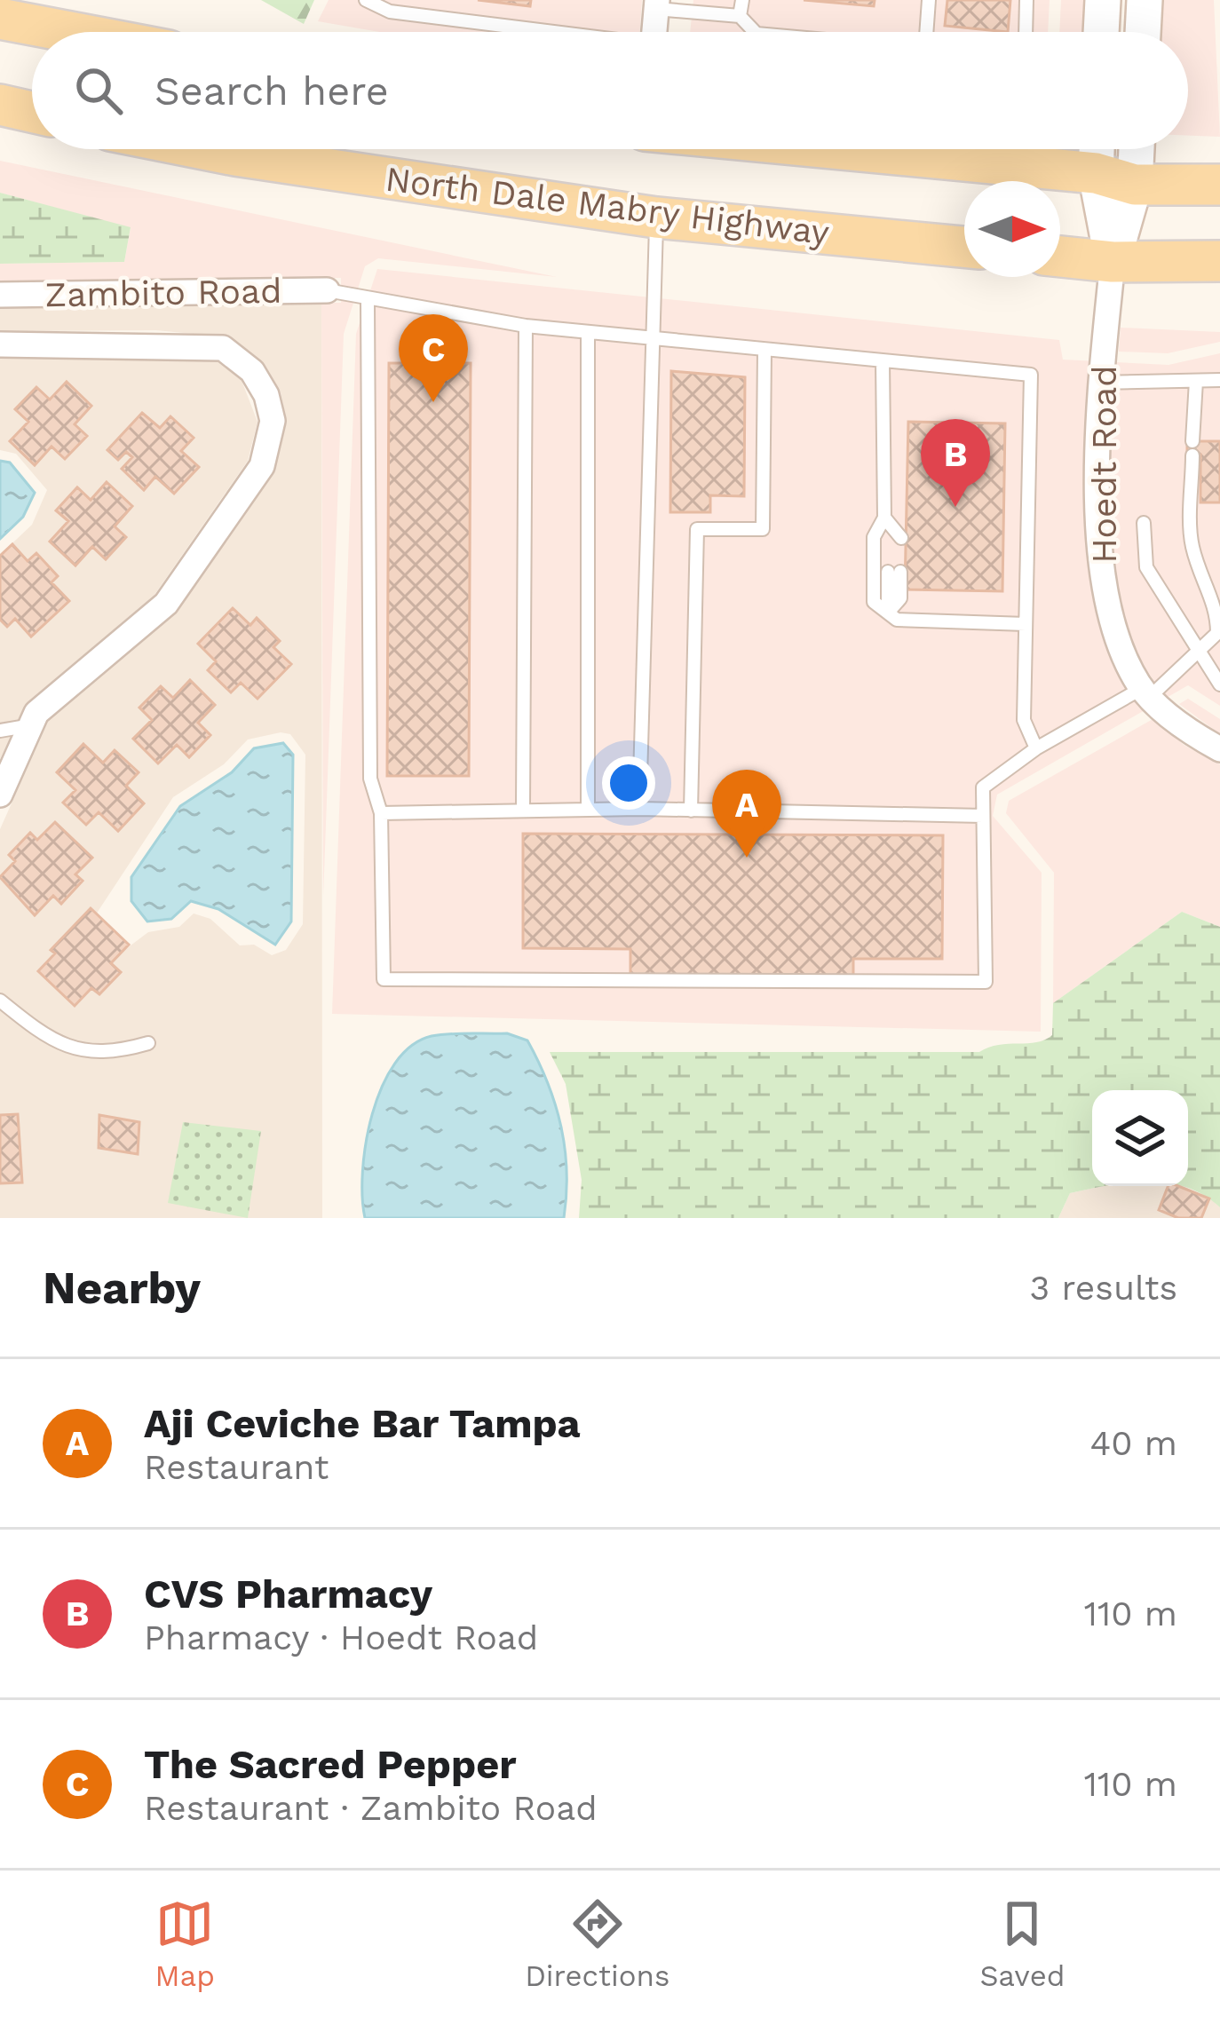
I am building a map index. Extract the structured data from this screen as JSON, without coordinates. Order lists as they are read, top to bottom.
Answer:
{
  "streets": {
    "main road": ["North Dale Mabry Highway"],
    "street": ["Zambito Road", "Hoedt Road"]
  },
  "north": "right",
  "page": {
    "search": "Search here",
    "pins": ["C", "B", "A"],
    "heading": ["Nearby", "3 results"],
    "list": [
      {
        "mark": "A",
        "name": "Aji Ceviche Bar Tampa",
        "note": "Restaurant",
        "value": "40 m"
      },
      {
        "mark": "B",
        "name": "CVS Pharmacy",
        "note": "Pharmacy · Hoedt Road",
        "value": "110 m"
      },
      {
        "mark": "C",
        "name": "The Sacred Pepper",
        "note": "Restaurant · Zambito Road",
        "value": "110 m"
      }
    ],
    "nav": ["Map", "Directions", "Saved"]
  }
}
